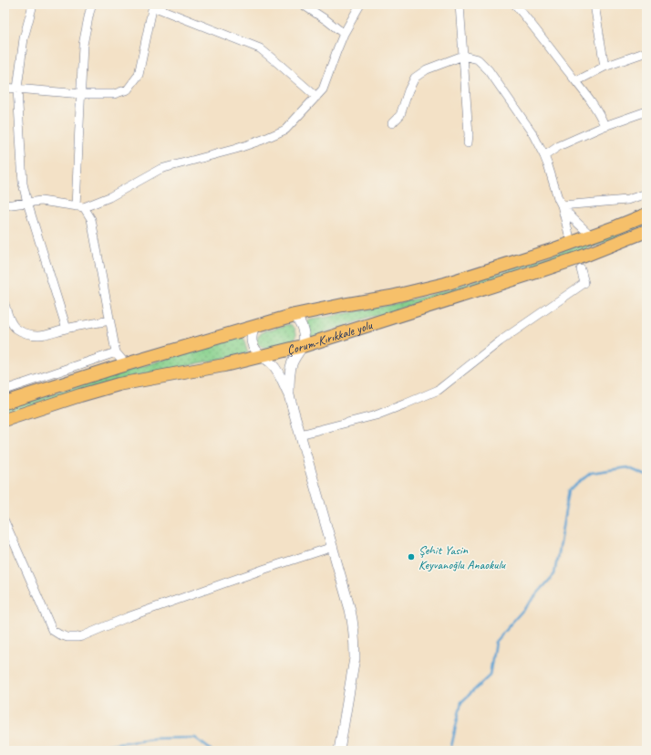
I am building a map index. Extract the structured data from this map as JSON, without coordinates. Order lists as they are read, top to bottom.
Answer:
{
  "streets": {
    "highway": ["Çorum-Kırıkkale yolu"]
  },
  "places": ["Şehit Yasin Keyvanoğlu Anaokulu"]
}
